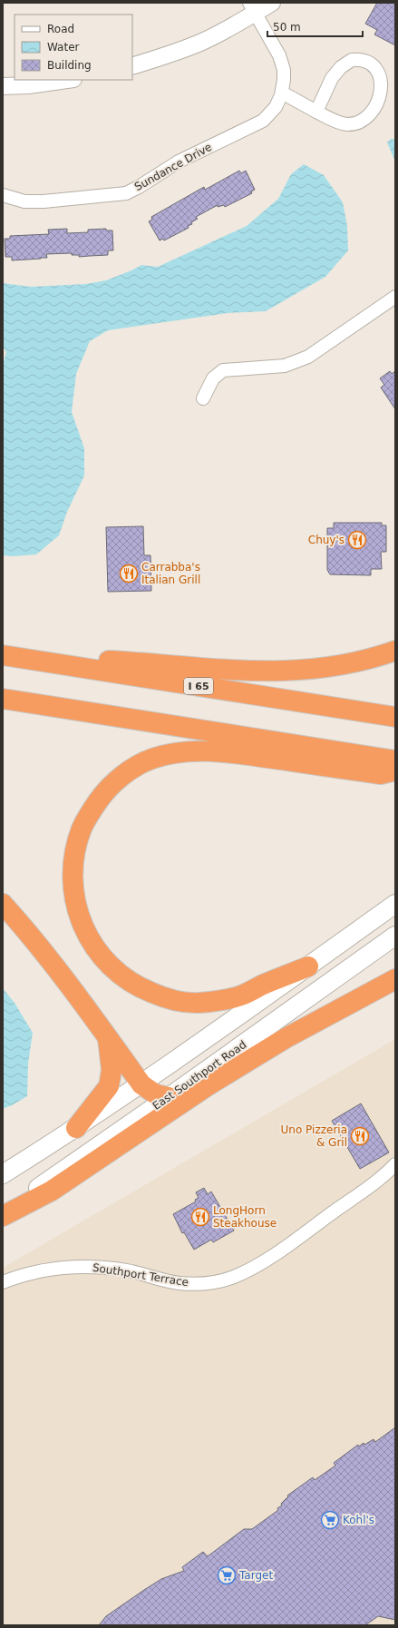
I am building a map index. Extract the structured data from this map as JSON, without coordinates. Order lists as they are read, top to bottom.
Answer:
{
  "streets": {
    "highway": ["I 65"],
    "main road": ["East Southport Road"],
    "street": ["Sundance Drive", "Southport Terrace"]
  },
  "places": {
    "restaurant": [
      "Chuy's",
      "Carrabba's Italian Grill",
      "Uno Pizzeria & Gril",
      "LongHorn Steakhouse"
    ],
    "supermarket": ["Kohl's", "Target"]
  },
  "legend": ["Road", "Water", "Building"],
  "scale_bar": "50 m"
}
